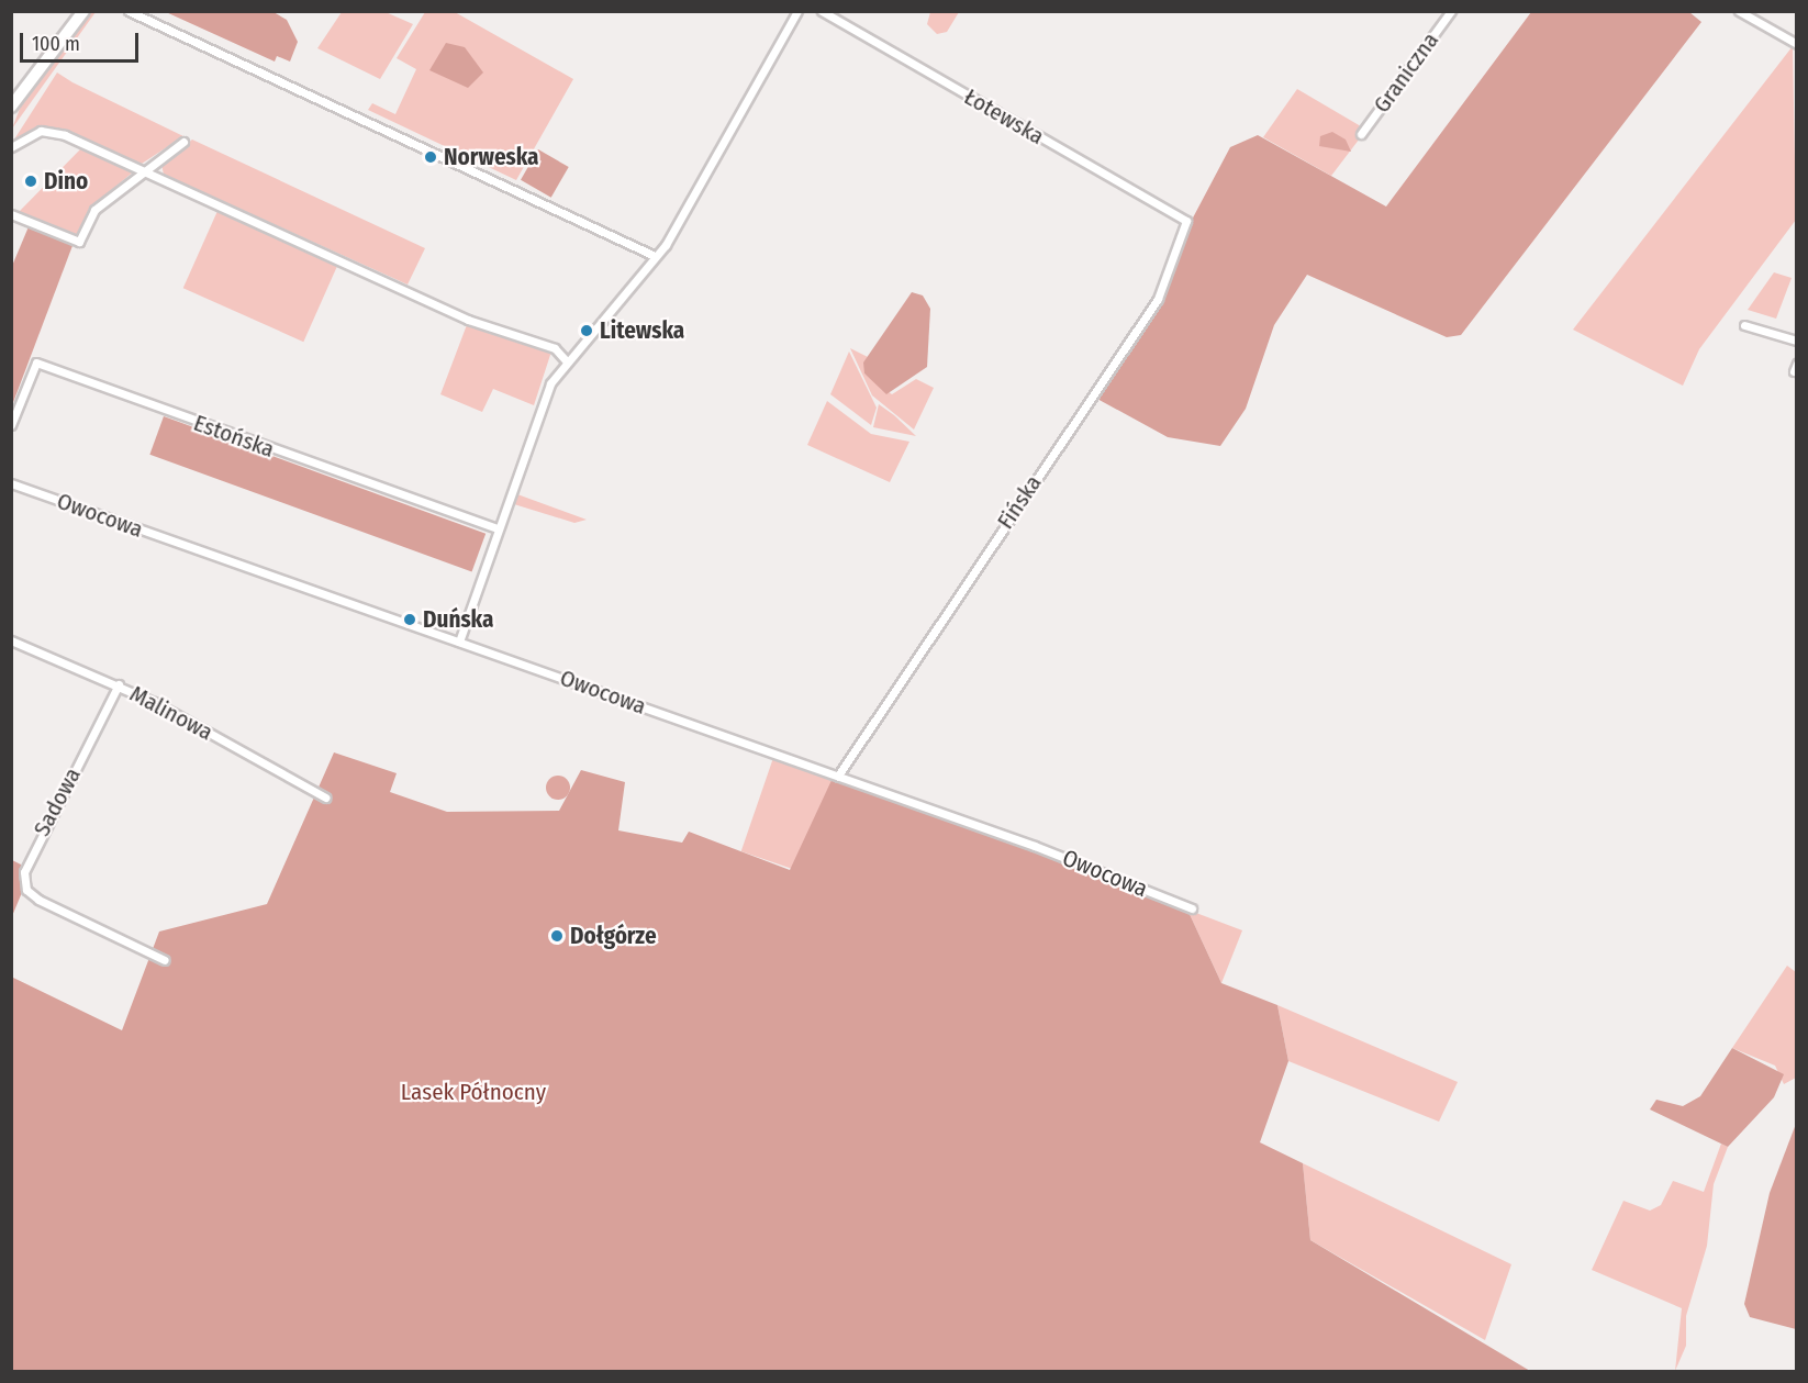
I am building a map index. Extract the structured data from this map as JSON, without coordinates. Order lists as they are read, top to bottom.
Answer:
{
  "streets": {
    "street": [
      "Graniczna",
      "Łotewska",
      "Estońska",
      "Fińska",
      "Owocowa",
      "Malinowa",
      "Sadowa"
    ]
  },
  "crossings": [
    ["Łotewska", "Fińska"],
    ["Fińska", "Owocowa"],
    ["Malinowa", "Sadowa"]
  ],
  "parks": ["Lasek Północny"],
  "places": [
    "Norweska",
    "Dino",
    "Litewska",
    "Duńska",
    "Dołgórze"
  ],
  "scale_bar": "100 m"
}
